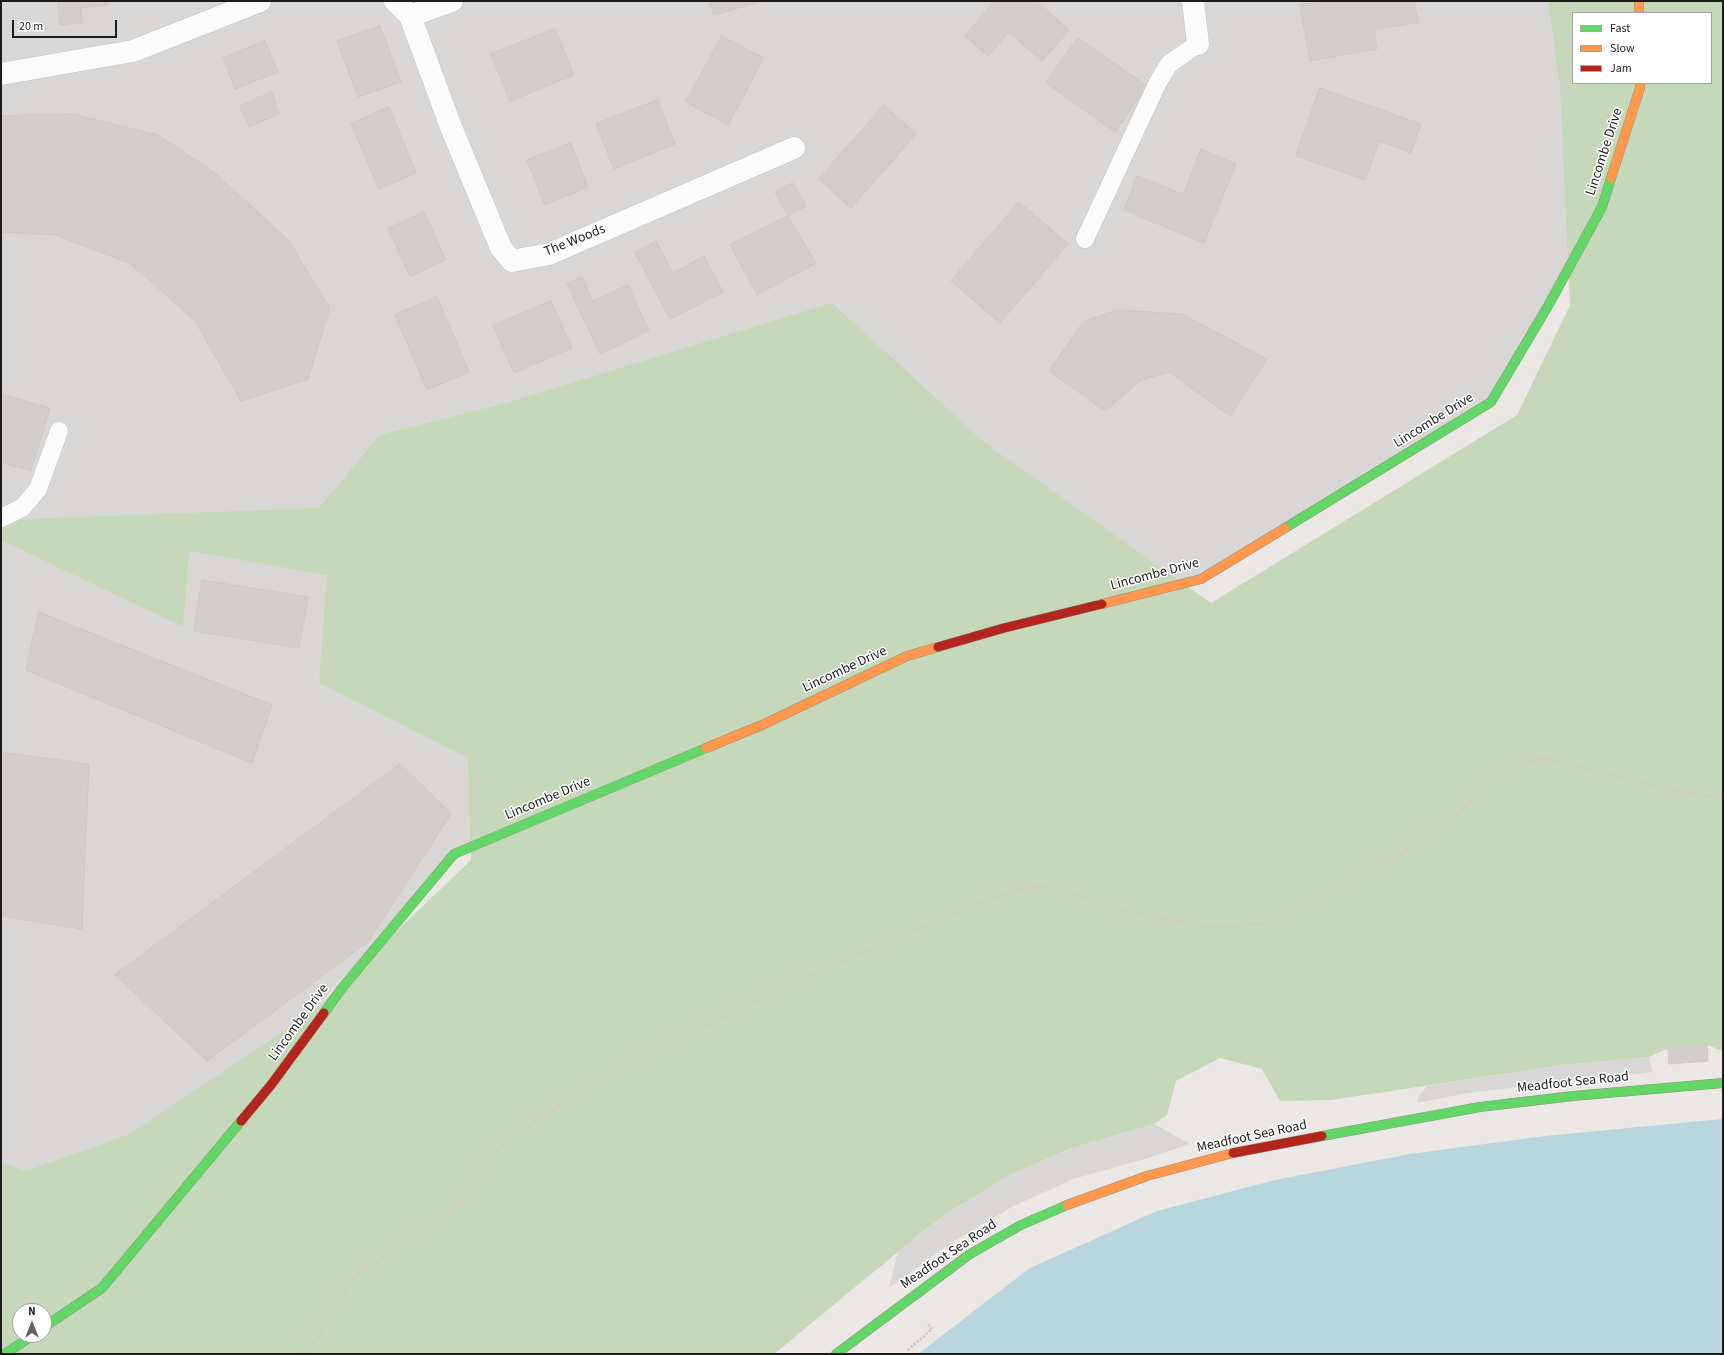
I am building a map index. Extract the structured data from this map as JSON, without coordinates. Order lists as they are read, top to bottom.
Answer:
{
  "streets": {
    "street": ["Lincombe Drive", "The Woods", "Meadfoot Sea Road"]
  },
  "legend": ["Fast", "Slow", "Jam"],
  "scale_bar": "20 m",
  "north": "top"
}
